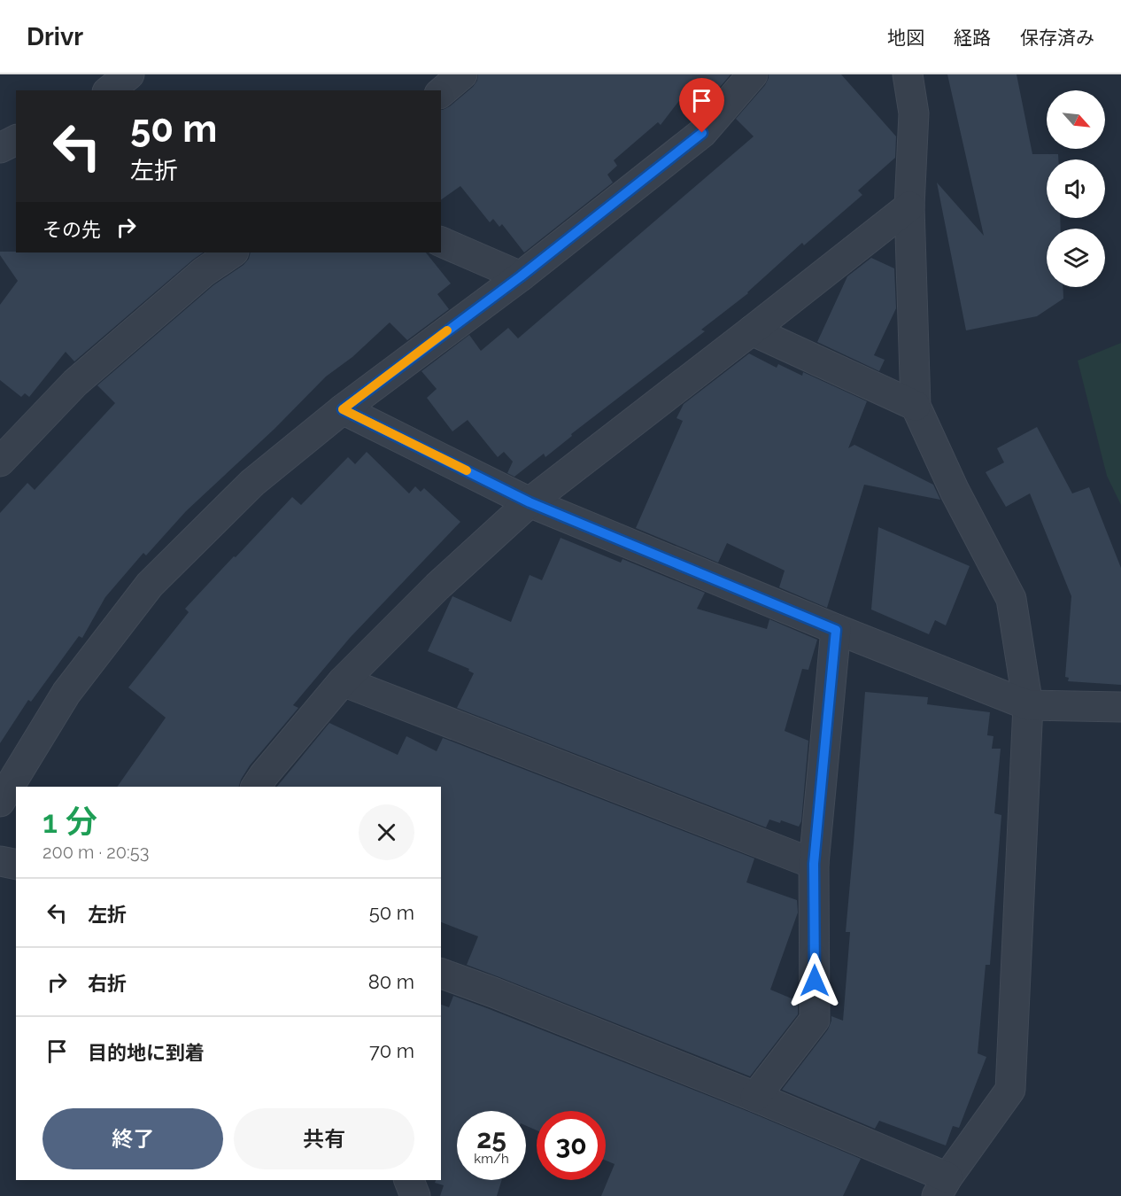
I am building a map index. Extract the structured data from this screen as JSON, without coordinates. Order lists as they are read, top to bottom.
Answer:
{
  "north": "bottom right",
  "page": {
    "header": "Drivr",
    "nav": ["地図", "経路", "保存済み"],
    "turn": ["50 m", "左折"],
    "then": "その先",
    "heading": ["1 分", "200 m · 20:53"],
    "list": [
      {
        "name": "左折",
        "value": "50 m"
      },
      {
        "name": "右折",
        "value": "80 m"
      },
      {
        "name": "目的地に到着",
        "value": "70 m"
      }
    ],
    "buttons": ["終了", "共有"],
    "speed": "25 km/h",
    "limit": "30"
  }
}
